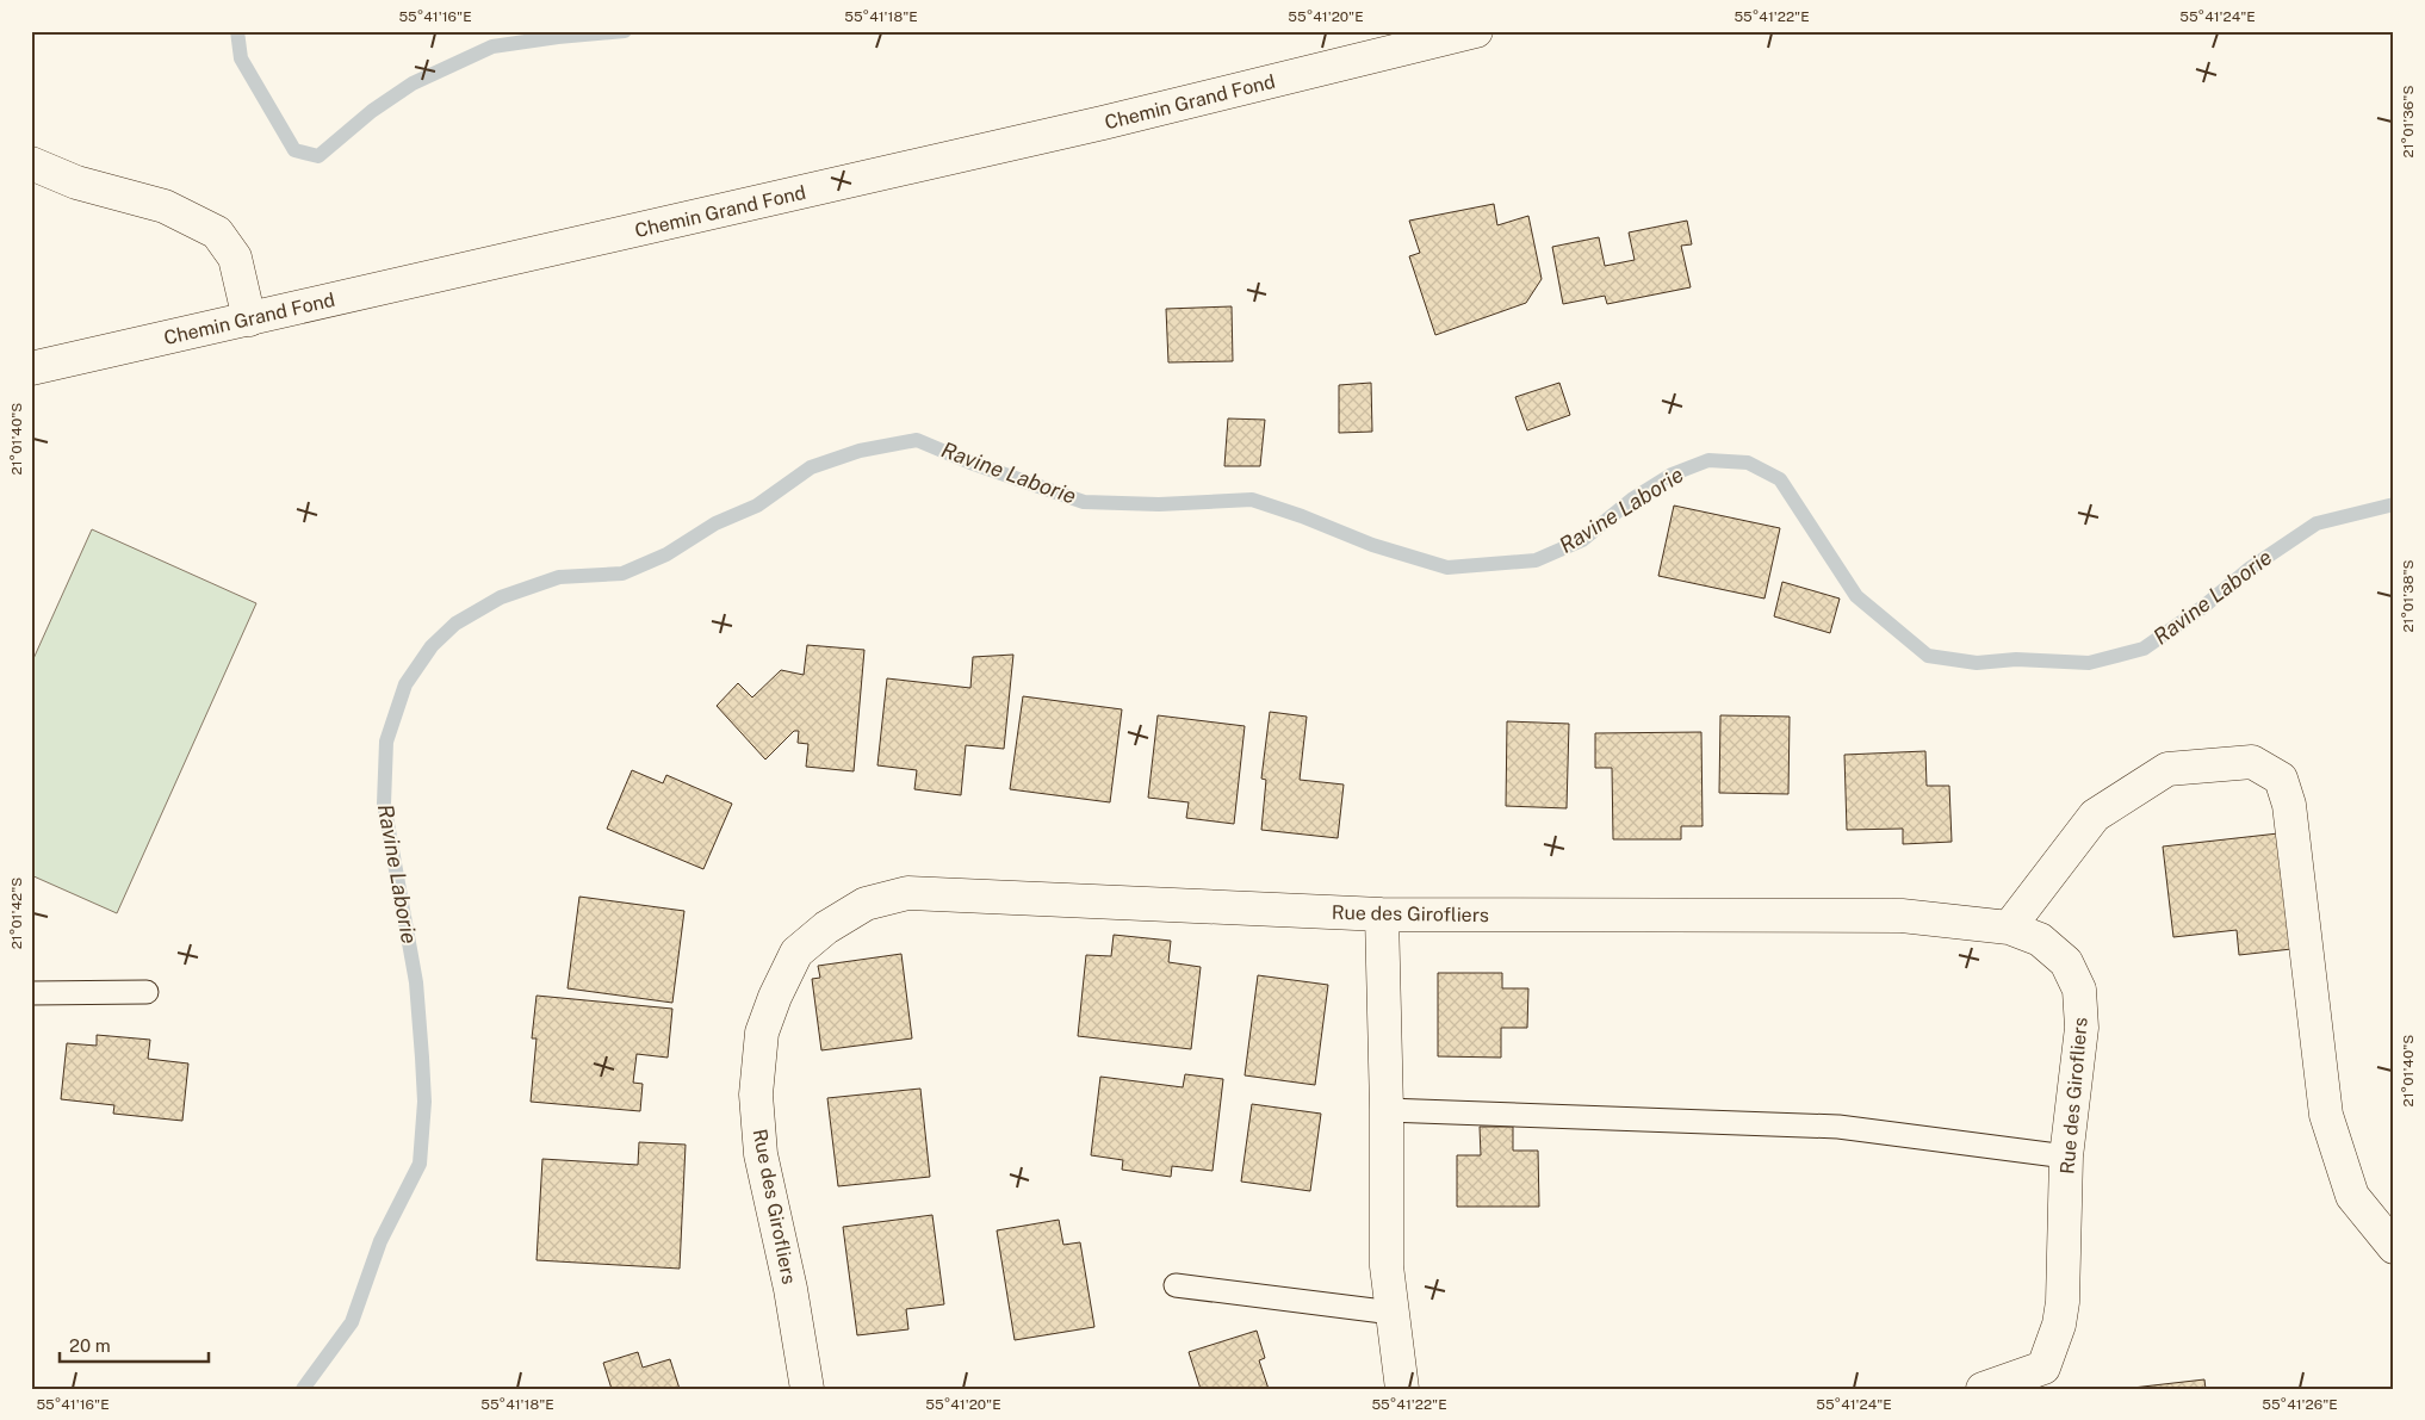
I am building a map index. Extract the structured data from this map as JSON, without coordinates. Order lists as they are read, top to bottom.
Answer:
{
  "streets": {
    "street": ["Chemin Grand Fond", "Rue des Girofliers"]
  },
  "water": ["Ravine Laborie"],
  "scale_bar": "20 m",
  "coordinates": [
    "55°41'16\"E",
    "55°41'18\"E",
    "55°41'20\"E",
    "55°41'22\"E",
    "55°41'24\"E",
    "21°01'36\"S",
    "21°01'40\"S",
    "21°01'38\"S",
    "21°01'42\"S",
    "55°41'26\"E"
  ]
}
